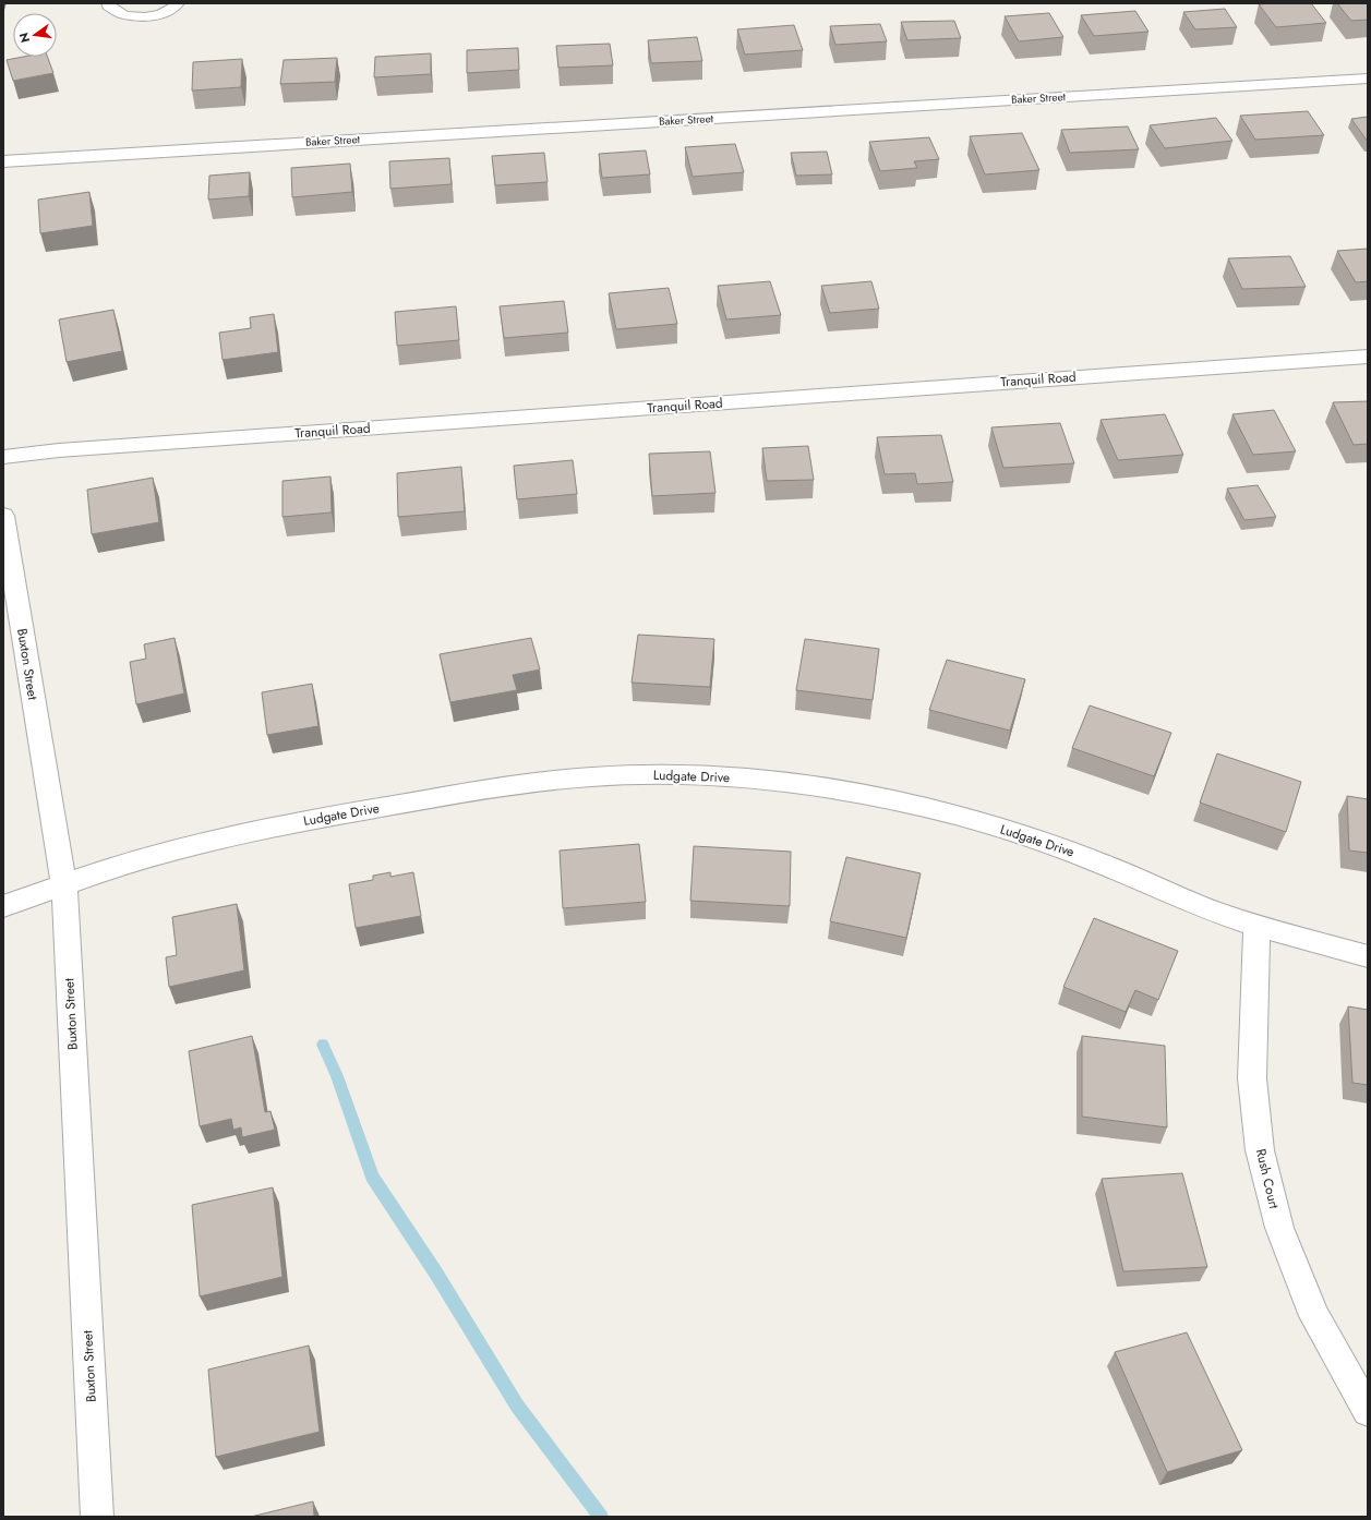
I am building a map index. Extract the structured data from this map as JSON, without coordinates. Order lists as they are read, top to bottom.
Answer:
{
  "streets": {
    "street": [
      "Baker Street",
      "Tranquil Road",
      "Buxton Street",
      "Ludgate Drive",
      "Rush Court"
    ]
  },
  "crossings": [
    ["Buxton Street", "Ludgate Drive"],
    ["Ludgate Drive", "Rush Court"]
  ],
  "north": "left"
}
